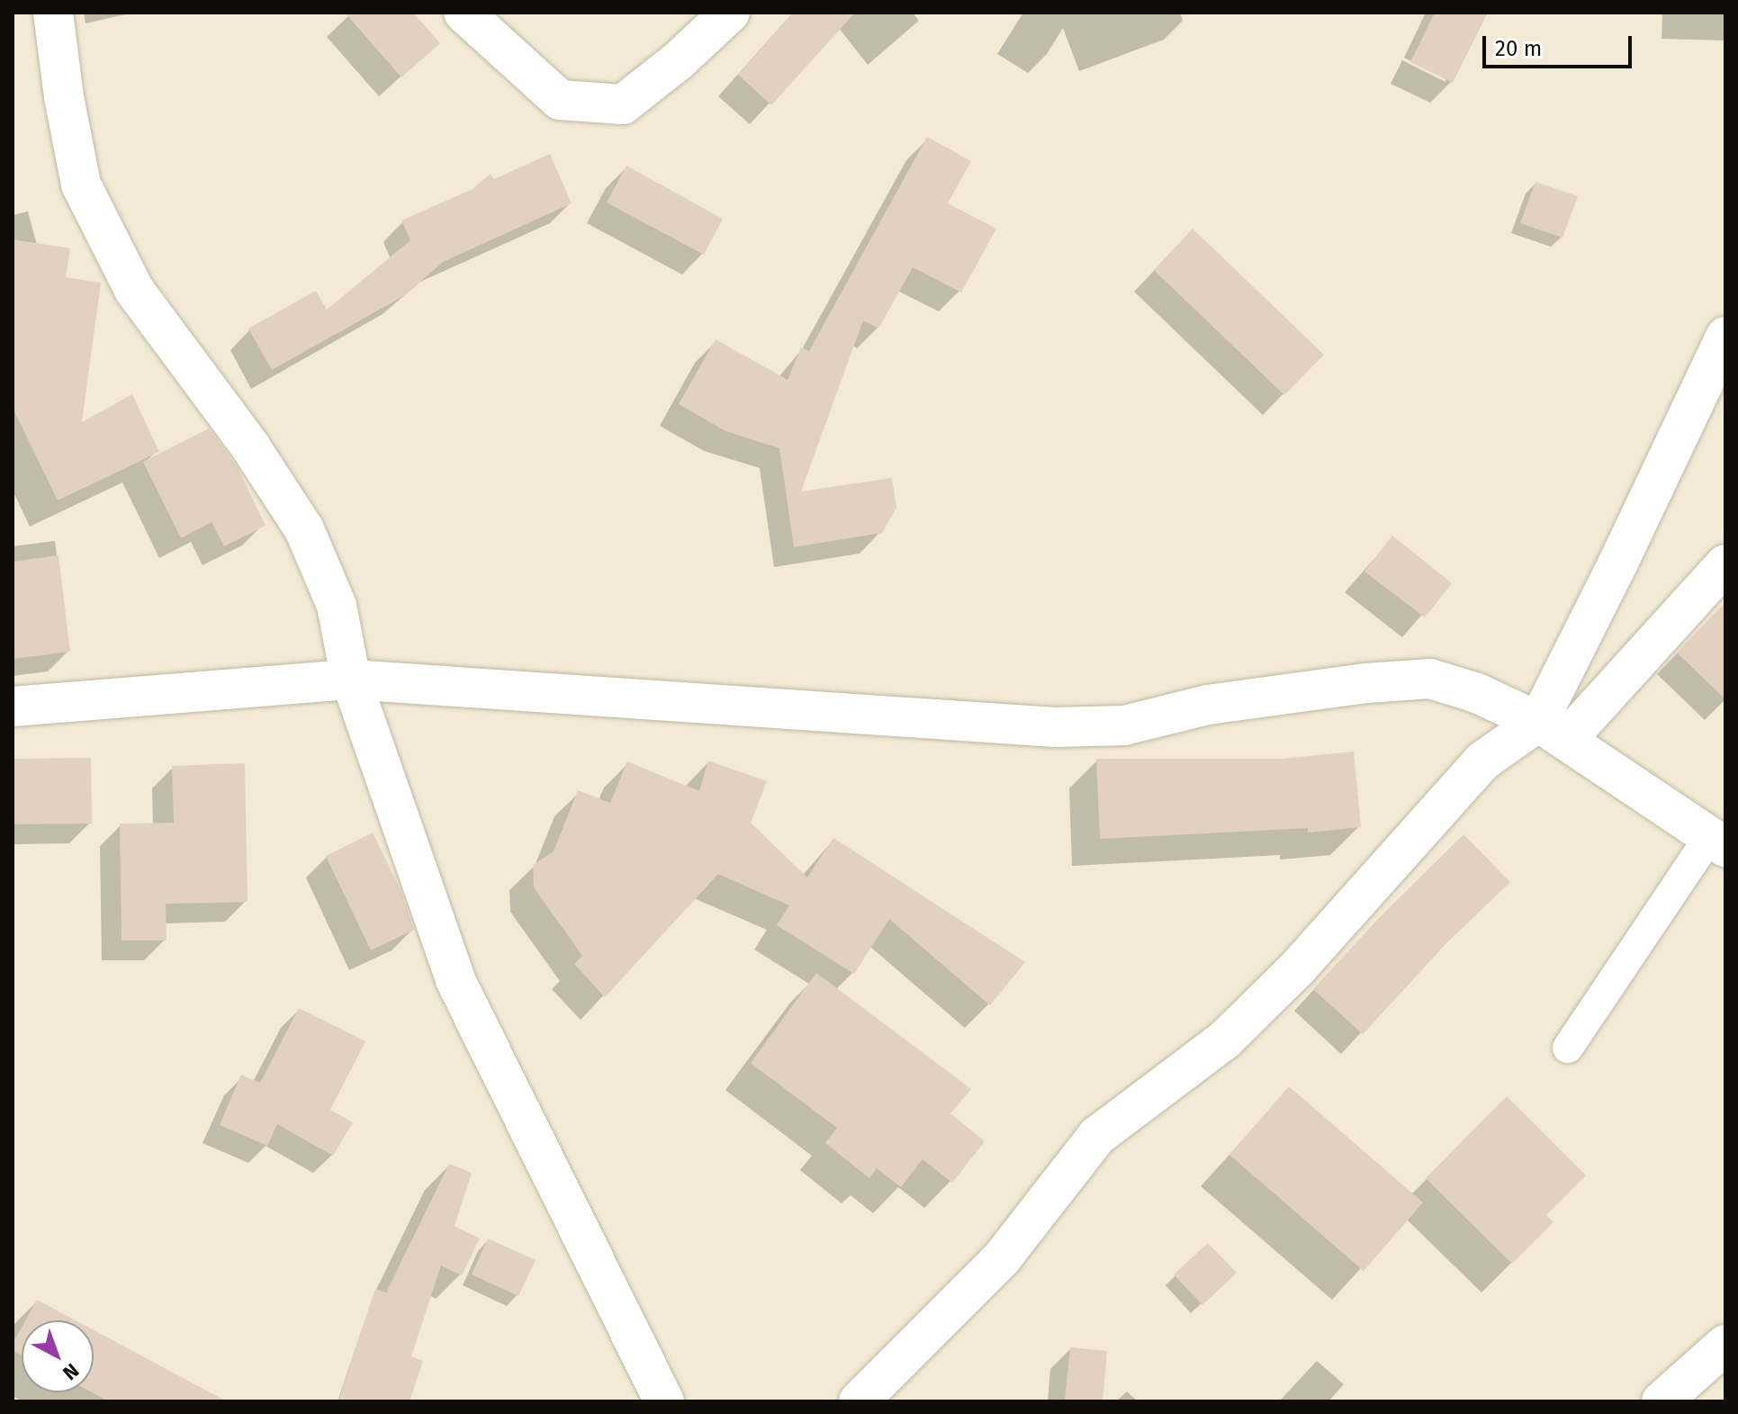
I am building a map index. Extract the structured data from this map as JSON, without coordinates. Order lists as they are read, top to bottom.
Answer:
{
  "scale_bar": "20 m",
  "north": "bottom right"
}
